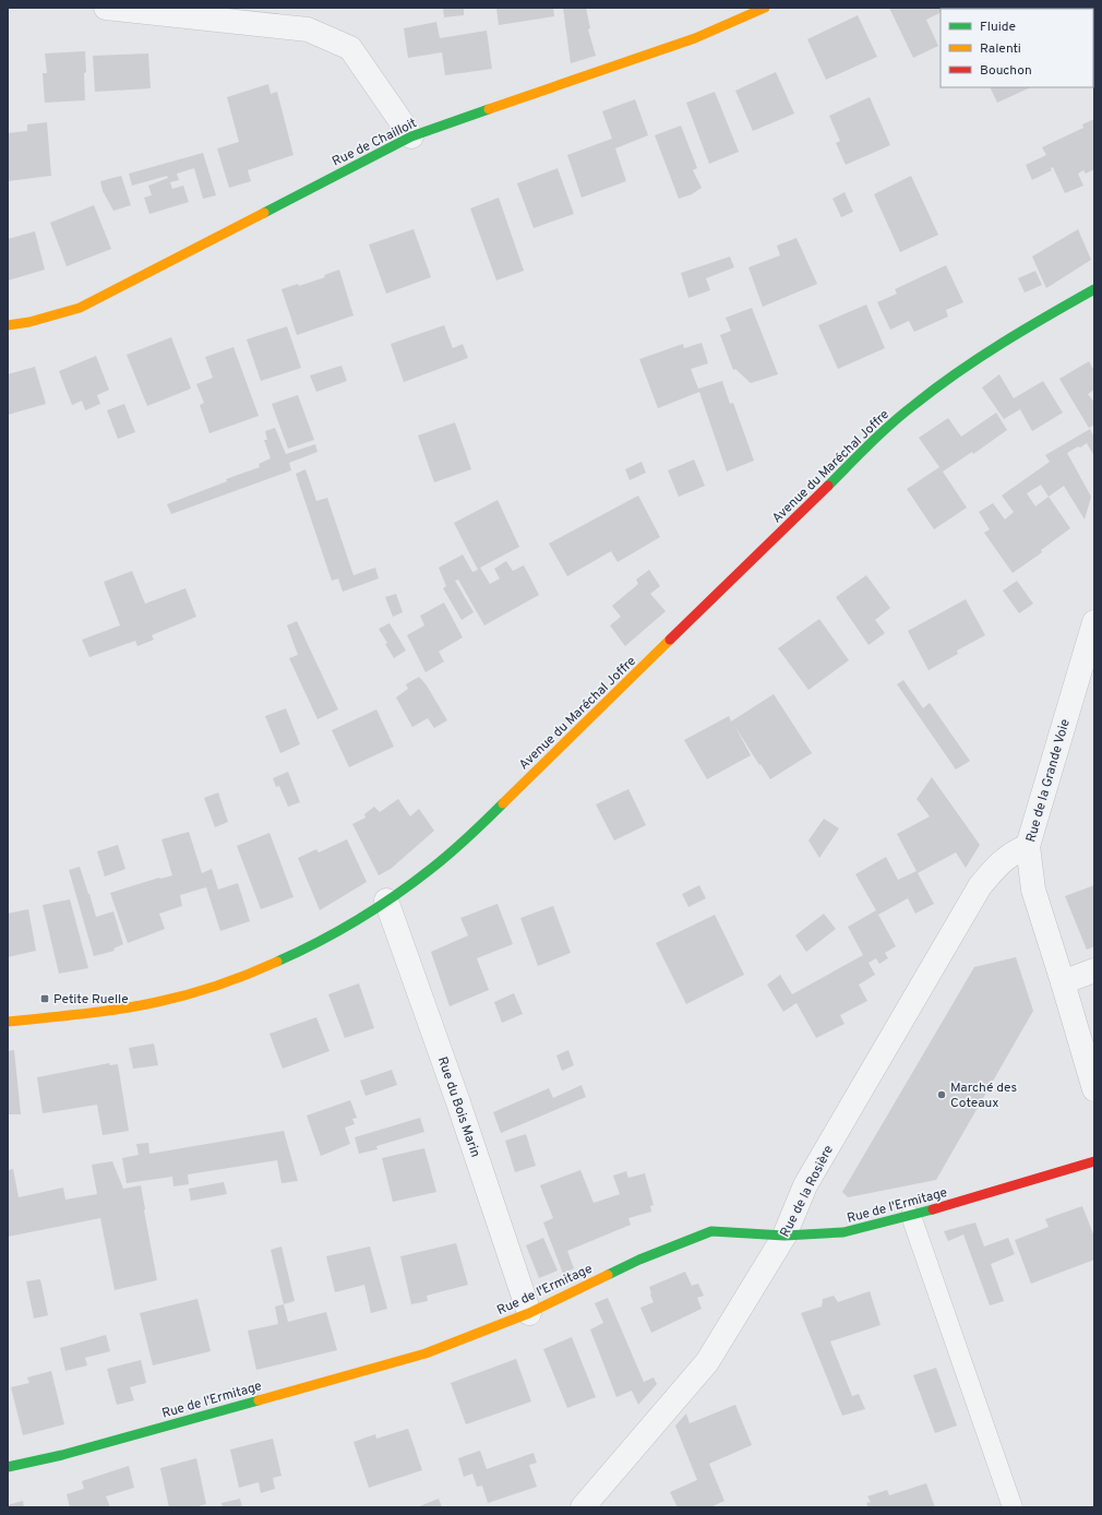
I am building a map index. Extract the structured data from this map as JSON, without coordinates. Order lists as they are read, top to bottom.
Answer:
{
  "streets": {
    "street": [
      "Rue de Chailloit",
      "Avenue du Maréchal Joffre",
      "Rue de la Grande Voie",
      "Rue du Bois Marin",
      "Rue de la Rosière",
      "Rue de l'Ermitage"
    ]
  },
  "crossings": [
    ["Avenue du Maréchal Joffre", "Rue du Bois Marin"],
    ["Rue de la Grande Voie", "Rue de la Rosière"],
    ["Rue du Bois Marin", "Rue de l'Ermitage"],
    ["Rue de la Rosière", "Rue de l'Ermitage"]
  ],
  "places": {
    "transit": ["Petite Ruelle"],
    "other": ["Marché des Coteaux"]
  },
  "legend": ["Fluide", "Ralenti", "Bouchon"]
}
